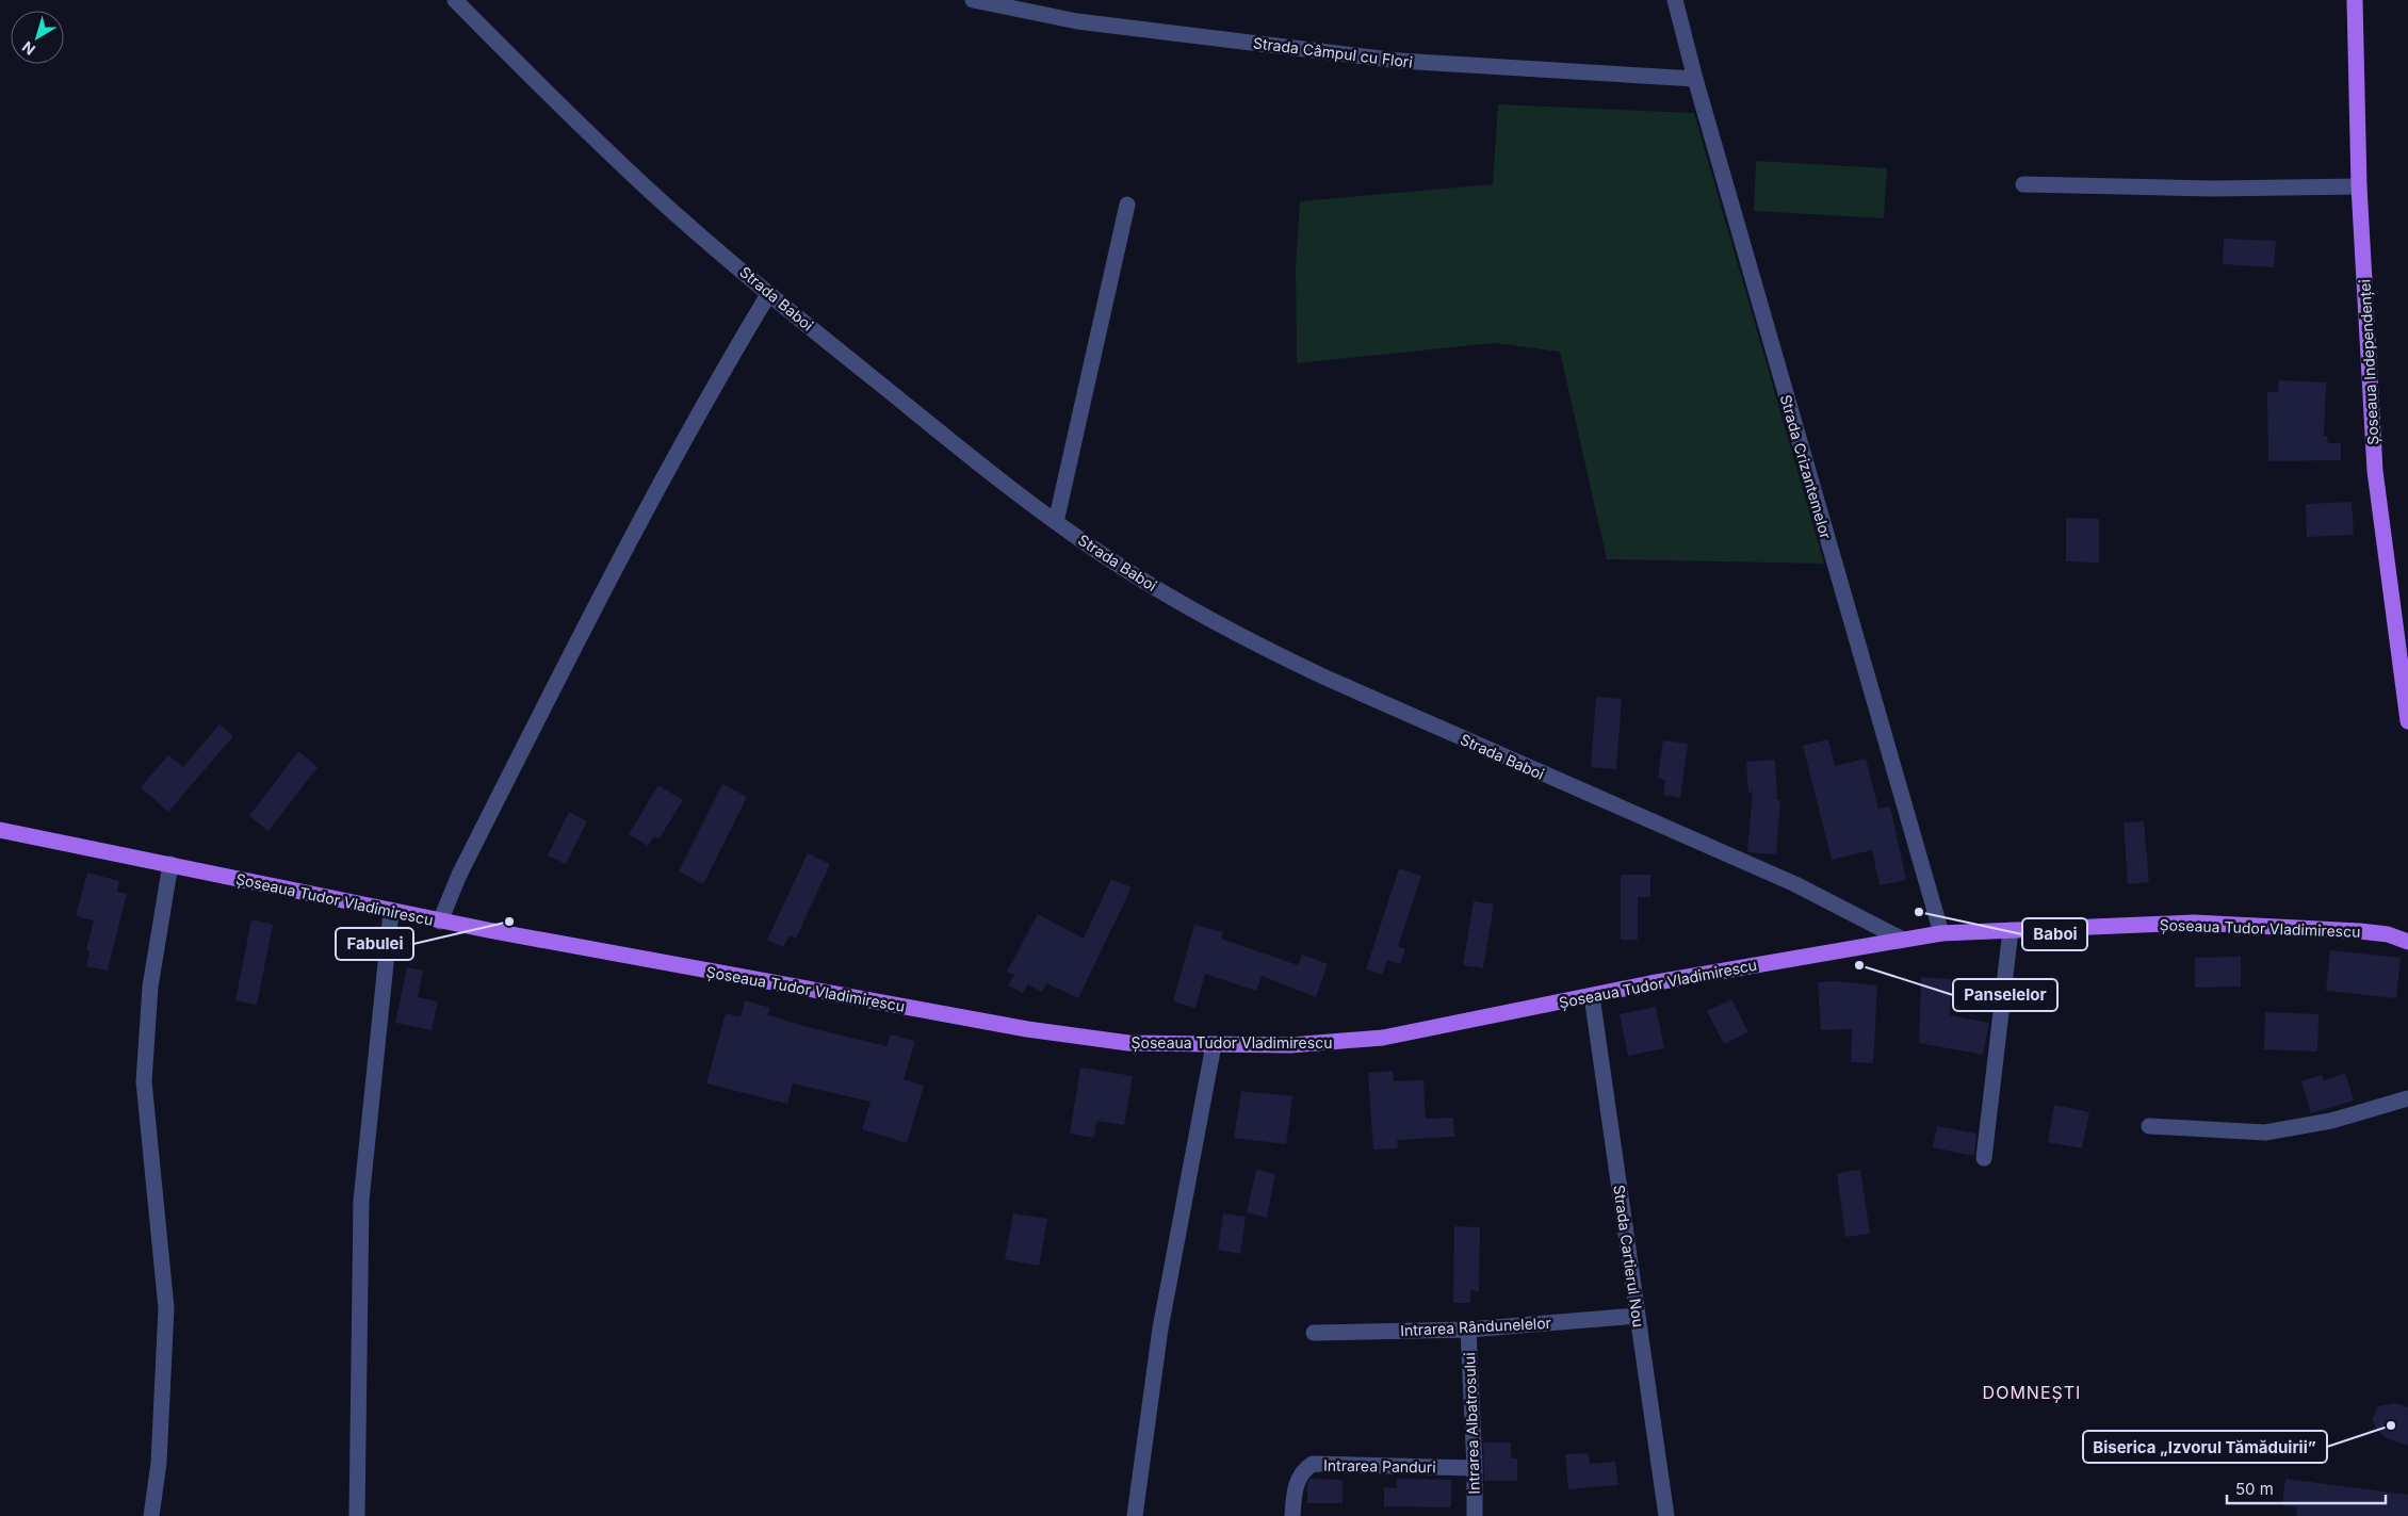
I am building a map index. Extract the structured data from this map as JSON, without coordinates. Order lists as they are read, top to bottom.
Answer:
{
  "streets": {
    "main road": ["Șoseaua Independenței", "Șoseaua Tudor Vladimirescu"],
    "street": [
      "Strada Câmpul cu Flori",
      "Strada Baboi",
      "Strada Crizantemelor",
      "Strada Cartierul Nou",
      "Intrarea Rândunelelor",
      "Intrarea Albatrosului",
      "Intrarea Panduri"
    ]
  },
  "crossings": [
    ["Strada Câmpul cu Flori", "Strada Crizantemelor"],
    ["Strada Baboi", "Șoseaua Tudor Vladimirescu"],
    ["Strada Crizantemelor", "Șoseaua Tudor Vladimirescu"],
    ["Șoseaua Tudor Vladimirescu", "Strada Cartierul Nou"],
    ["Strada Cartierul Nou", "Intrarea Rândunelelor"],
    ["Intrarea Rândunelelor", "Intrarea Albatrosului"],
    ["Intrarea Albatrosului", "Intrarea Panduri"]
  ],
  "districts": ["DOMNEȘTI"],
  "places": [
    "Baboi",
    "Fabulei",
    "Panselelor",
    "Biserica „Izvorul Tămăduirii”"
  ],
  "scale_bar": "50 m",
  "north": "bottom left"
}
